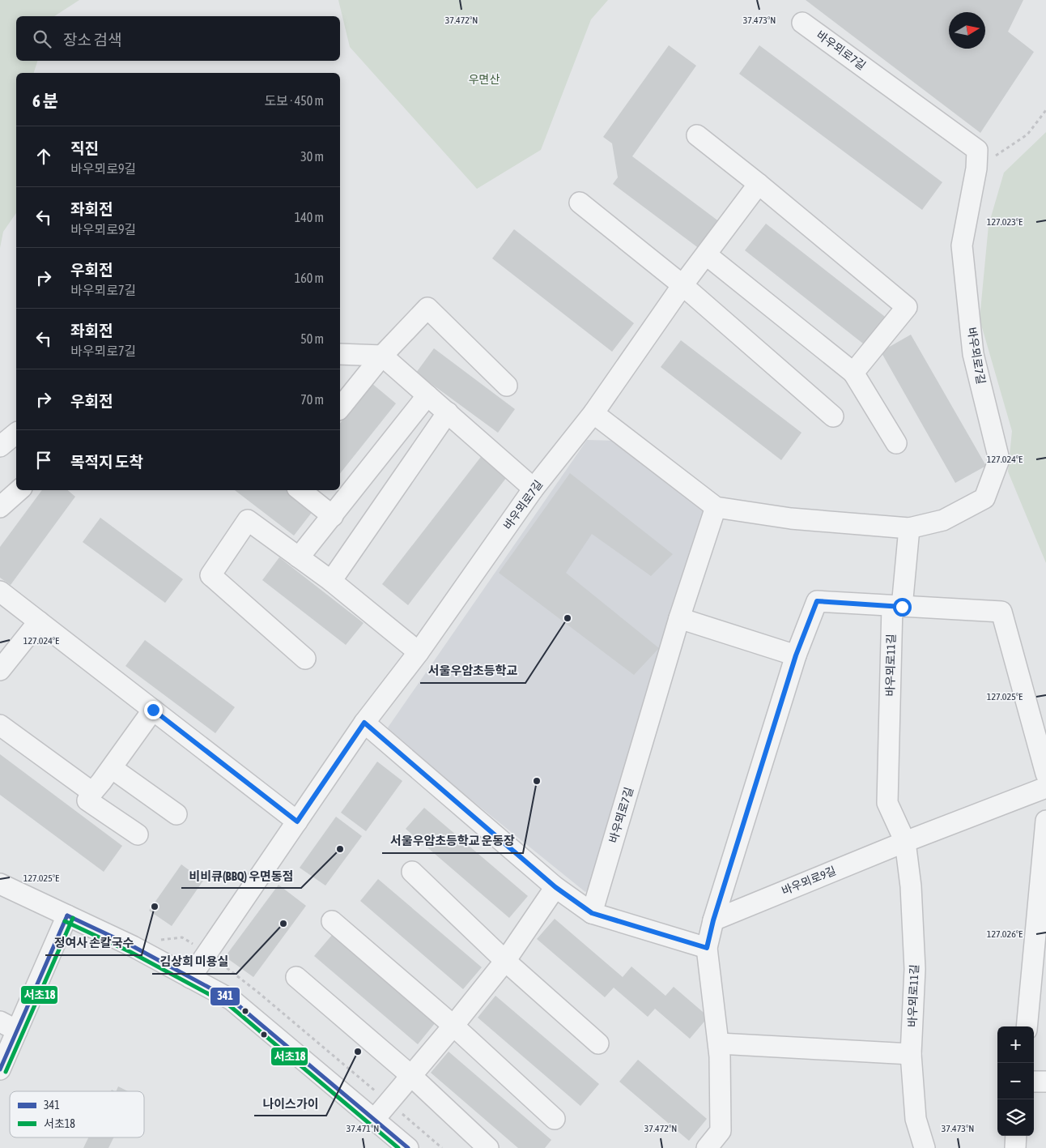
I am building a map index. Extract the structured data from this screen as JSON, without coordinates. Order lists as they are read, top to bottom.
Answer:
{
  "streets": {
    "street": ["바우뫼로7길", "바우뫼로11길", "바우뫼로9길"]
  },
  "crossings": [
    ["바우뫼로7길", "바우뫼로11길"],
    ["바우뫼로11길", "바우뫼로9길"]
  ],
  "parks": ["우면산"],
  "places": [
    "서울우암초등학교",
    "서울우암초등학교 운동장",
    "비비큐(BBQ) 우면동점",
    "정여사 손칼국수",
    "김상희 미용실",
    "나이스가이"
  ],
  "lines": ["transit line 341", "transit line 서초18"],
  "legend": ["341", "서초18"],
  "north": "right",
  "page": {
    "search": "장소 검색",
    "heading": ["6 분", "도보 · 450 m"],
    "list": [
      ["직진", "바우뫼로9길", "30 m"],
      ["좌회전", "바우뫼로9길", "140 m"],
      ["우회전", "바우뫼로7길", "160 m"],
      ["좌회전", "바우뫼로7길", "50 m"],
      ["우회전", "70 m"],
      "목적지 도착"
    ],
    "map_buttons": ["+", "−"]
  },
  "coordinates": [
    "37.472°N",
    "37.473°N",
    "127.023°E",
    "127.024°E",
    "127.025°E",
    "127.026°E",
    "37.471°N"
  ]
}
